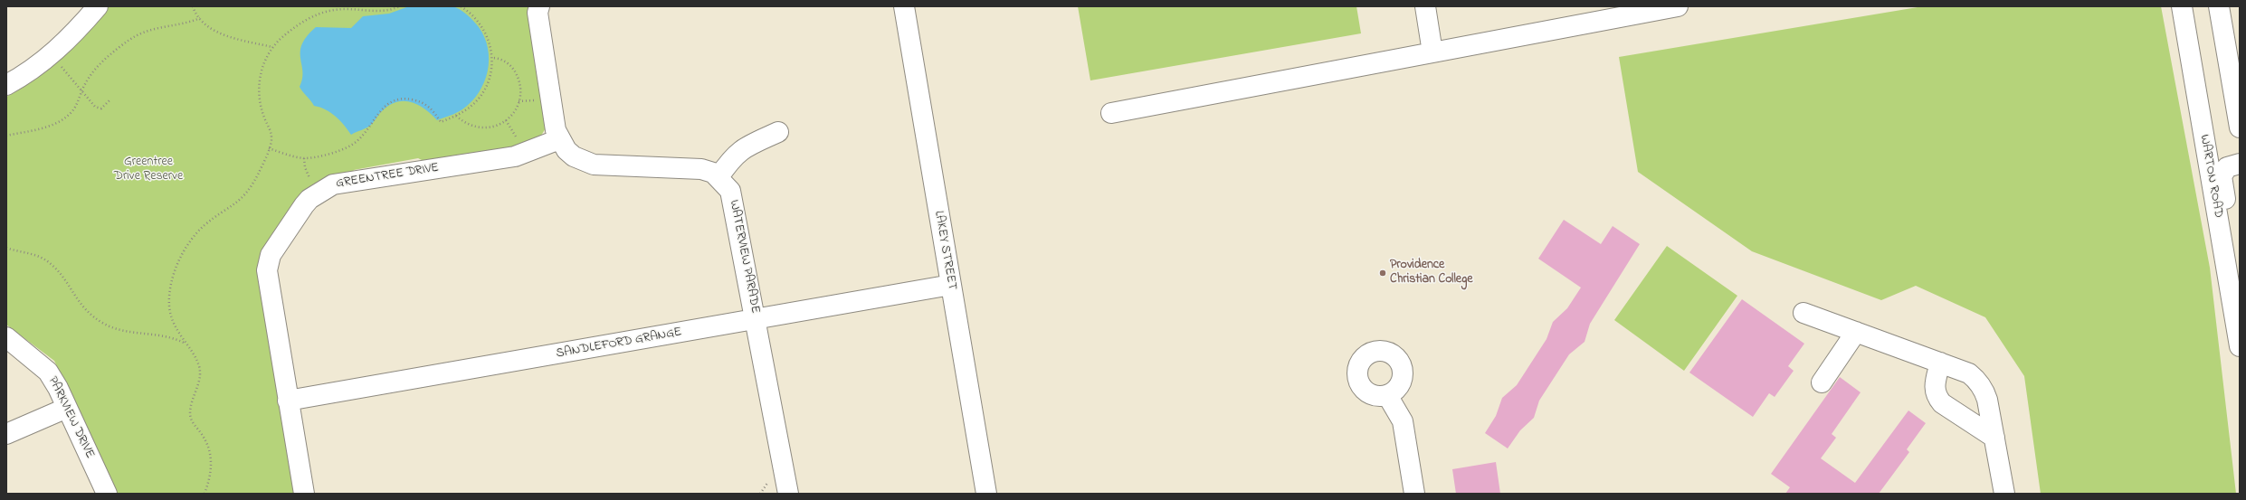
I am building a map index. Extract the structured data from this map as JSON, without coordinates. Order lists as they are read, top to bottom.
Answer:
{
  "streets": {
    "street": [
      "GREENTREE DRIVE",
      "WARTON ROAD",
      "LAKEY STREET",
      "WATERVIEW PARADE",
      "SANDLEFORD GRANGE",
      "PARKVIEW DRIVE"
    ]
  },
  "crossings": [
    ["GREENTREE DRIVE", "WATERVIEW PARADE"],
    ["GREENTREE DRIVE", "SANDLEFORD GRANGE"],
    ["LAKEY STREET", "SANDLEFORD GRANGE"],
    ["WATERVIEW PARADE", "SANDLEFORD GRANGE"]
  ],
  "parks": ["Greentree Drive Reserve"],
  "places": ["Providence Christian College"]
}
